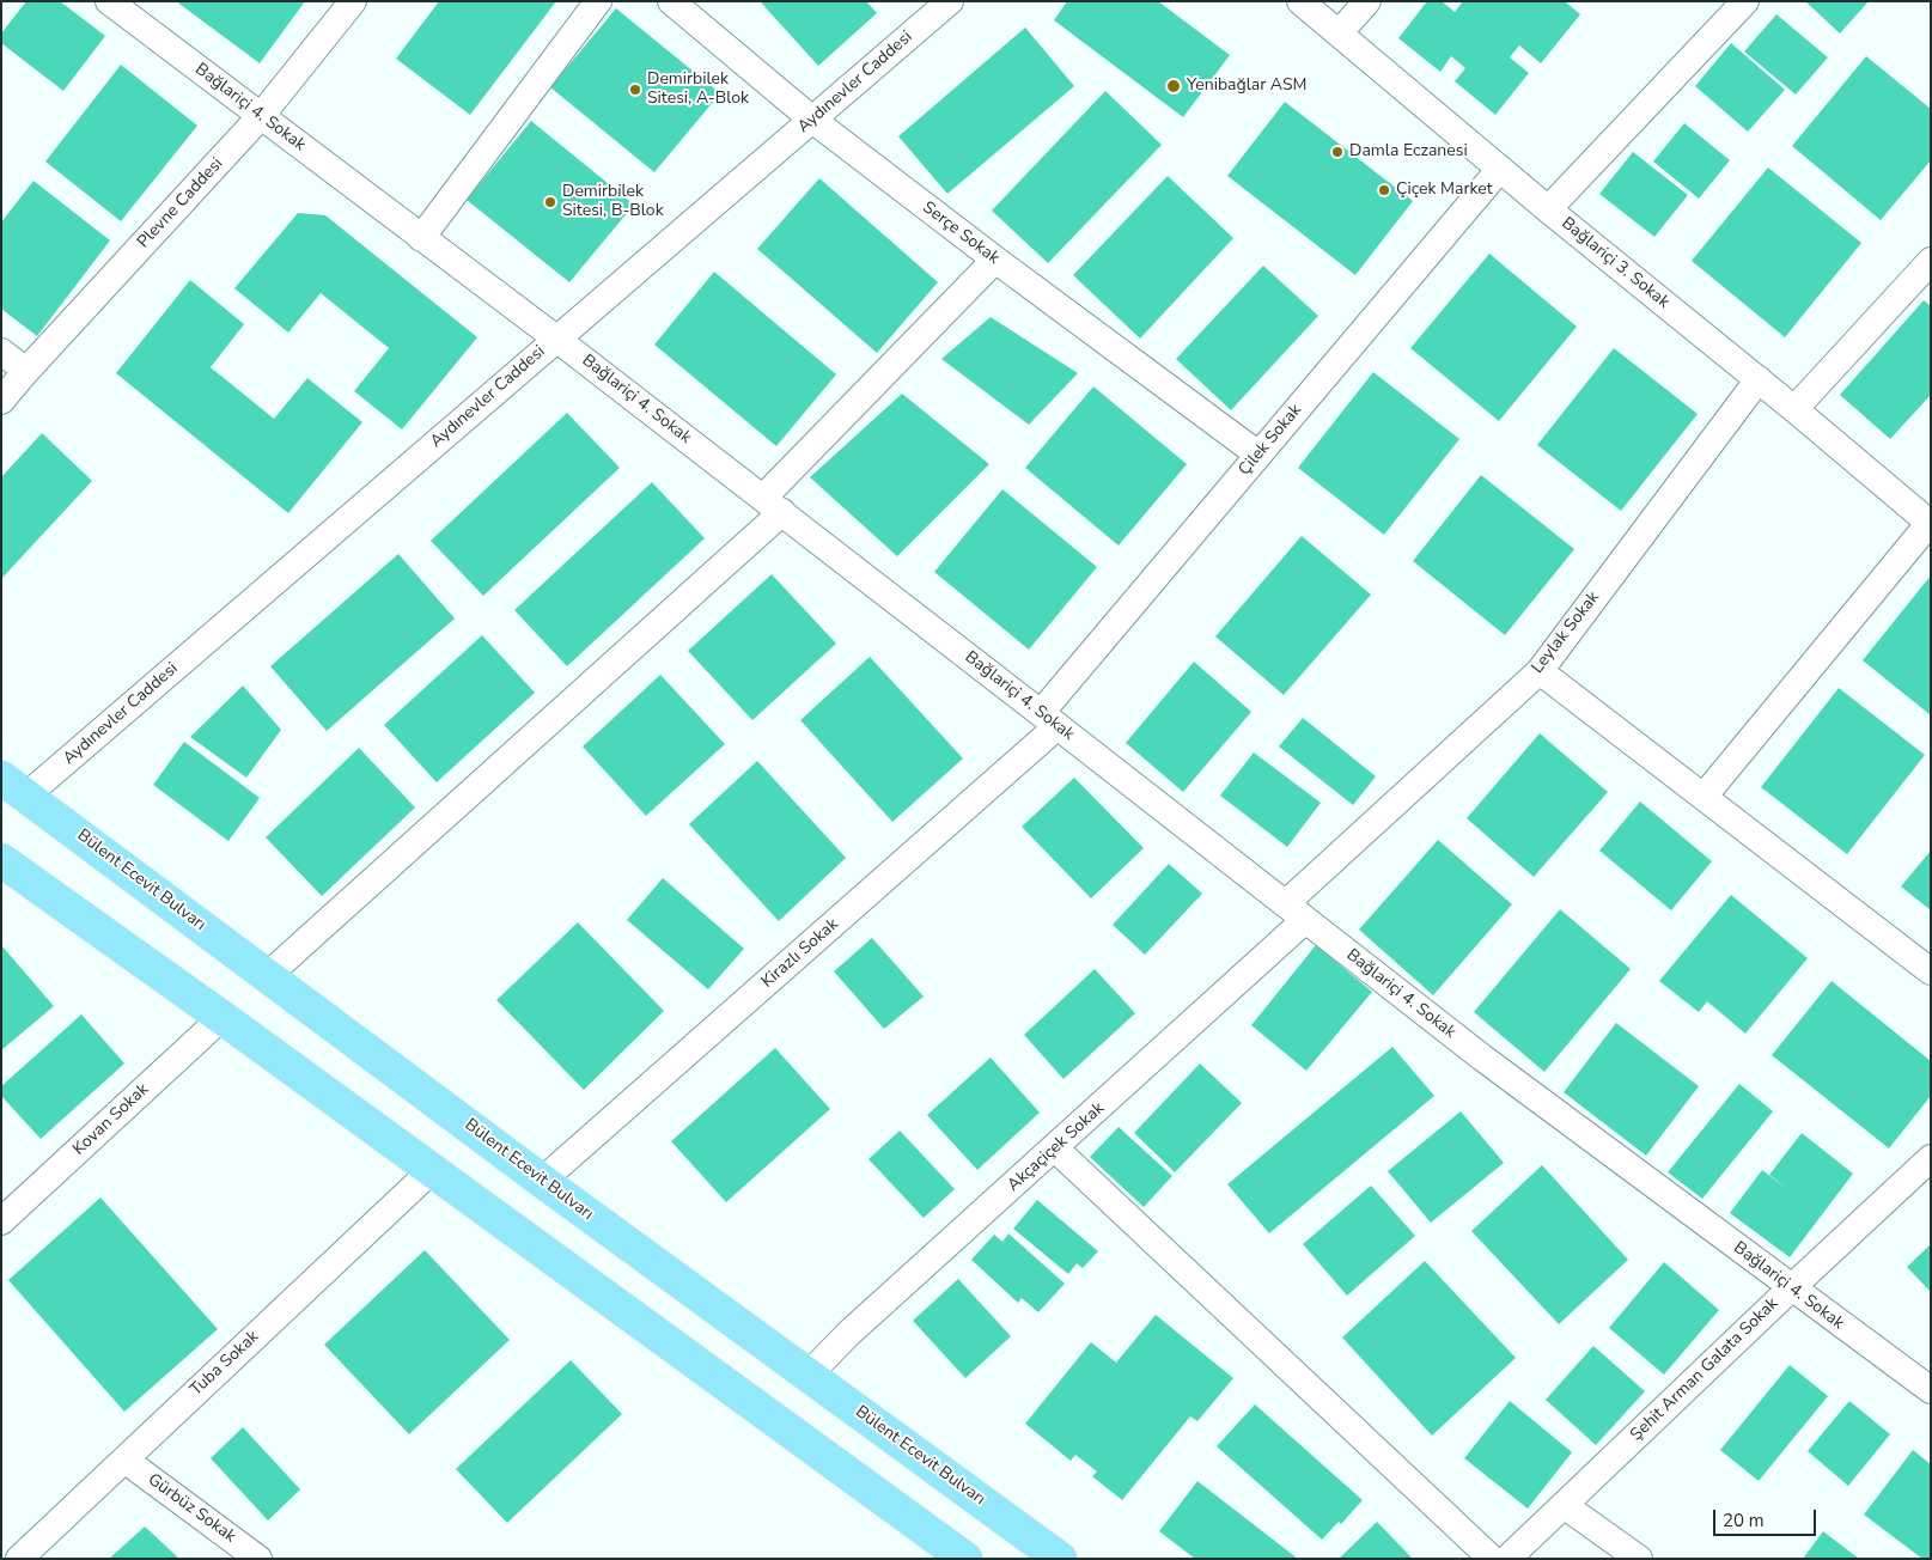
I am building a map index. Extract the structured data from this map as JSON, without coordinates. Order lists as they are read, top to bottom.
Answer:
{
  "streets": {
    "main road": ["Bülent Ecevit Bulvarı"],
    "street": [
      "Aydınevler Caddesi",
      "Bağlariçi 4. Sokak",
      "Plevne Caddesi",
      "Serçe Sokak",
      "Bağlariçi 3. Sokak",
      "Çilek Sokak",
      "Leylak Sokak",
      "Kirazlı Sokak",
      "Kovan Sokak",
      "Akçaçiçek Sokak",
      "Tuba Sokak",
      "Şehit Arman Galata Sokak",
      "Gürbüz Sokak"
    ]
  },
  "crossings": [
    ["Aydınevler Caddesi", "Bağlariçi 4. Sokak"],
    ["Aydınevler Caddesi", "Serçe Sokak"],
    ["Aydınevler Caddesi", "Bülent Ecevit Bulvarı"],
    ["Bağlariçi 4. Sokak", "Plevne Caddesi"],
    ["Bağlariçi 4. Sokak", "Çilek Sokak"],
    ["Bağlariçi 4. Sokak", "Leylak Sokak"],
    ["Bağlariçi 4. Sokak", "Kirazlı Sokak"],
    ["Bağlariçi 4. Sokak", "Akçaçiçek Sokak"],
    ["Bağlariçi 4. Sokak", "Şehit Arman Galata Sokak"],
    ["Serçe Sokak", "Çilek Sokak"],
    ["Bağlariçi 3. Sokak", "Çilek Sokak"],
    ["Bağlariçi 3. Sokak", "Leylak Sokak"],
    ["Çilek Sokak", "Kirazlı Sokak"],
    ["Leylak Sokak", "Akçaçiçek Sokak"],
    ["Bülent Ecevit Bulvarı", "Kirazlı Sokak"],
    ["Bülent Ecevit Bulvarı", "Akçaçiçek Sokak"],
    ["Tuba Sokak", "Gürbüz Sokak"]
  ],
  "places": [
    "Yenibağlar ASM",
    "Demirbilek Sitesi, A-Blok",
    "Damla Eczanesi",
    "Çiçek Market",
    "Demirbilek Sitesi, B-Blok"
  ],
  "scale_bar": "20 m"
}
